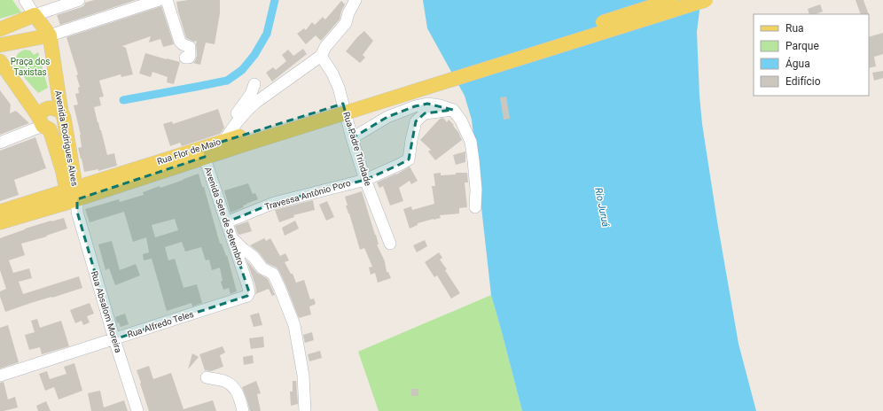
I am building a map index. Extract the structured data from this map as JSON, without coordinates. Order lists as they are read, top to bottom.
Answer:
{
  "streets": {
    "main road": ["Avenida Rodrigues Alves", "Rua Flor de Maio"],
    "street": [
      "Rua Padre Trindade",
      "Travessa Antônio Poro",
      "Avenida Sete de Setembro",
      "Rua Absalom Moreira",
      "Rua Alfredo Teles"
    ]
  },
  "crossings": [
    ["Avenida Rodrigues Alves", "Rua Flor de Maio"],
    ["Avenida Rodrigues Alves", "Rua Absalom Moreira"],
    ["Rua Padre Trindade", "Rua Flor de Maio"],
    ["Rua Padre Trindade", "Travessa Antônio Poro"],
    ["Rua Flor de Maio", "Avenida Sete de Setembro"],
    ["Rua Flor de Maio", "Rua Absalom Moreira"],
    ["Travessa Antônio Poro", "Avenida Sete de Setembro"],
    ["Avenida Sete de Setembro", "Rua Alfredo Teles"],
    ["Rua Absalom Moreira", "Rua Alfredo Teles"]
  ],
  "water": ["Rio Juruá"],
  "parks": ["Praça dos Taxistas"],
  "legend": [
    "Rua",
    "Parque",
    "Água",
    "Edifício"
  ]
}
